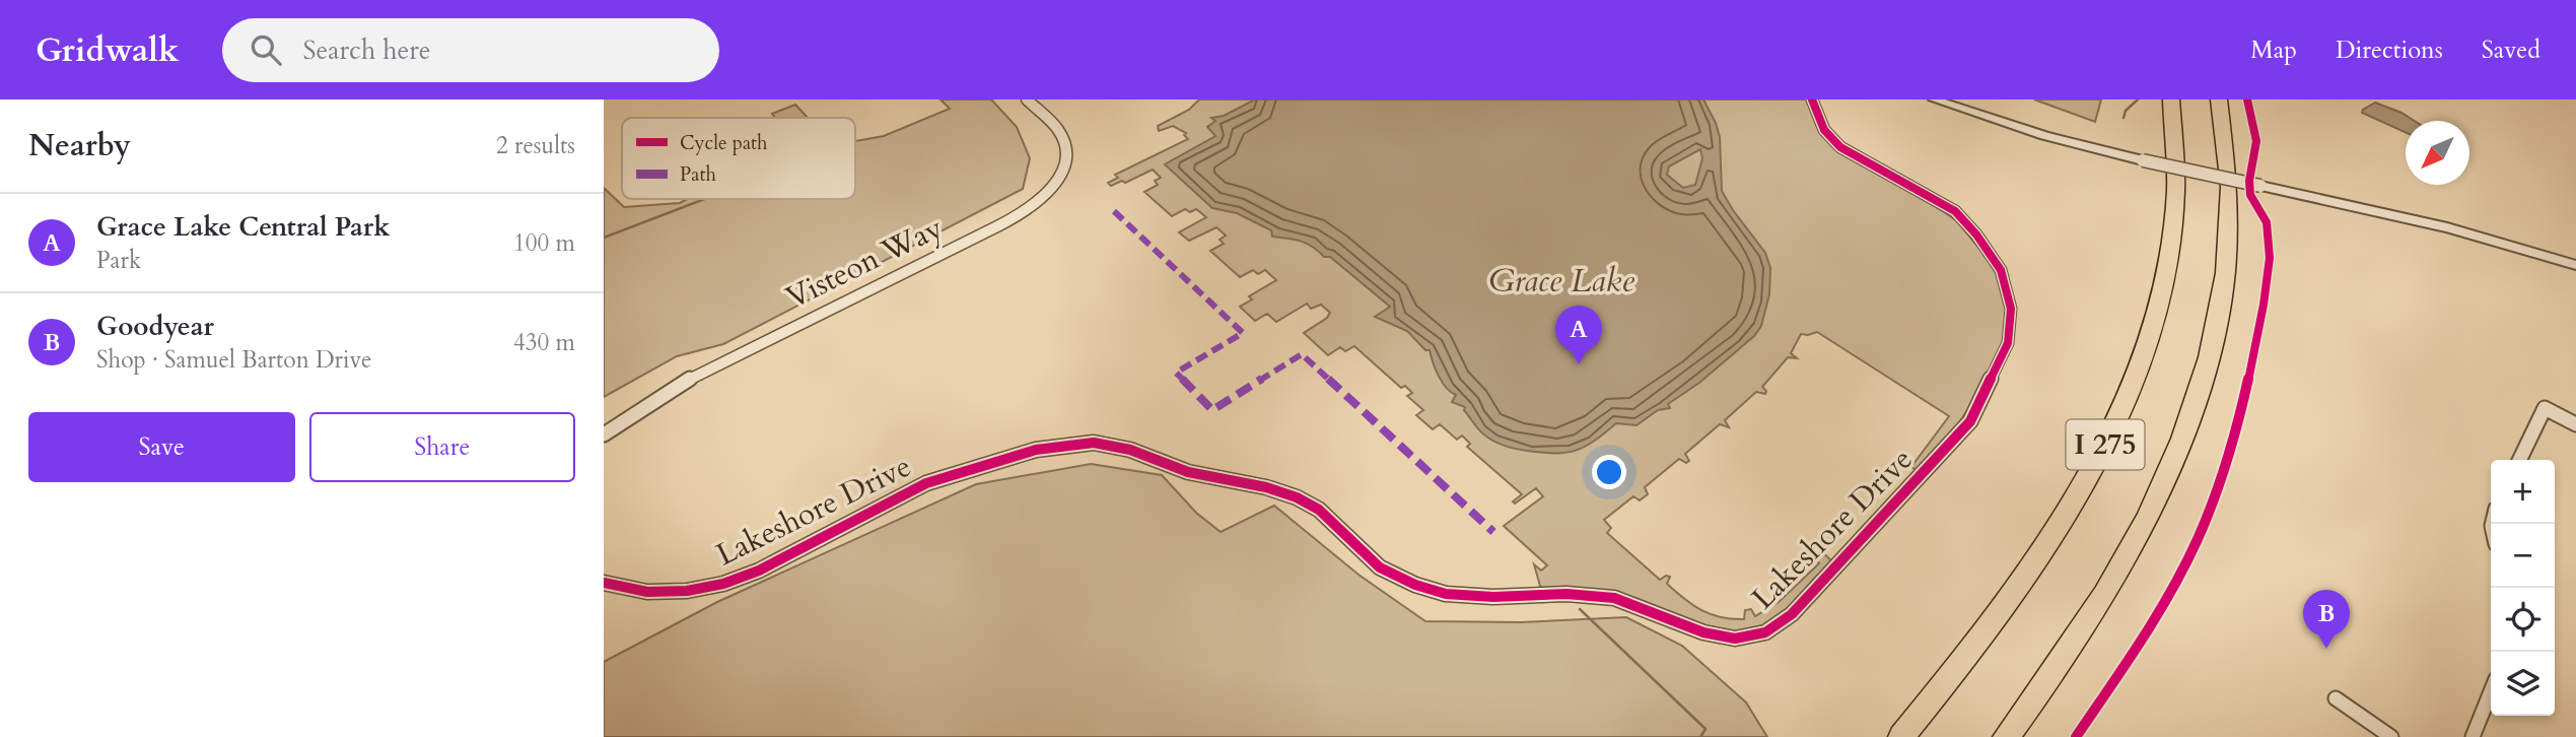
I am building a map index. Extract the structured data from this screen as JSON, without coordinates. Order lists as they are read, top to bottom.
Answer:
{
  "streets": {
    "highway": ["I 275"],
    "street": ["Visteon Way", "Lakeshore Drive"]
  },
  "water": ["Grace Lake"],
  "legend": ["Cycle path", "Path"],
  "north": "bottom left",
  "page": {
    "header": "Gridwalk",
    "search": "Search here",
    "nav": ["Map", "Directions", "Saved"],
    "heading": ["Nearby", "2 results"],
    "list": [
      {
        "mark": "A",
        "name": "Grace Lake Central Park",
        "note": "Park",
        "value": "100 m"
      },
      {
        "mark": "B",
        "name": "Goodyear",
        "note": "Shop · Samuel Barton Drive",
        "value": "430 m"
      }
    ],
    "pins": ["A", "B"],
    "buttons": ["Save", "Share"],
    "map_buttons": ["+", "−"]
  }
}
